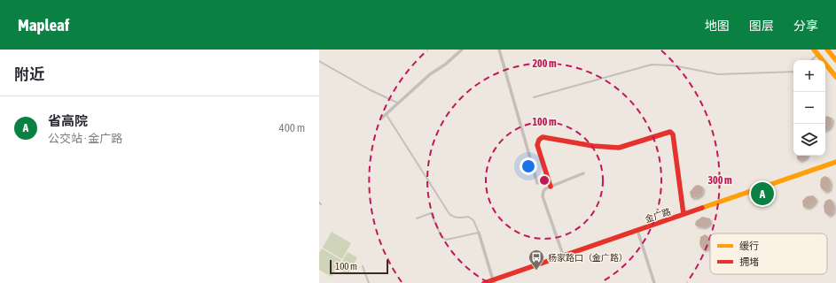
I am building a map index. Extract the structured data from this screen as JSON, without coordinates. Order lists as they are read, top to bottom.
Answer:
{
  "streets": {
    "street": ["金广路"]
  },
  "places": {
    "bus stop": ["杨家路口（金广路）"]
  },
  "legend": ["缓行", "拥堵"],
  "scale_bar": "100 m",
  "page": {
    "header": "Mapleaf",
    "nav": ["地图", "图层", "分享"],
    "heading": "附近",
    "map_buttons": ["+", "−"],
    "list": [
      {
        "mark": "A",
        "name": "省高院",
        "note": "公交站 · 金广路",
        "value": "400 m"
      }
    ],
    "pins": "A",
    "scale": "100 m"
  },
  "rings": ["200 m", "100 m", "300 m"]
}
